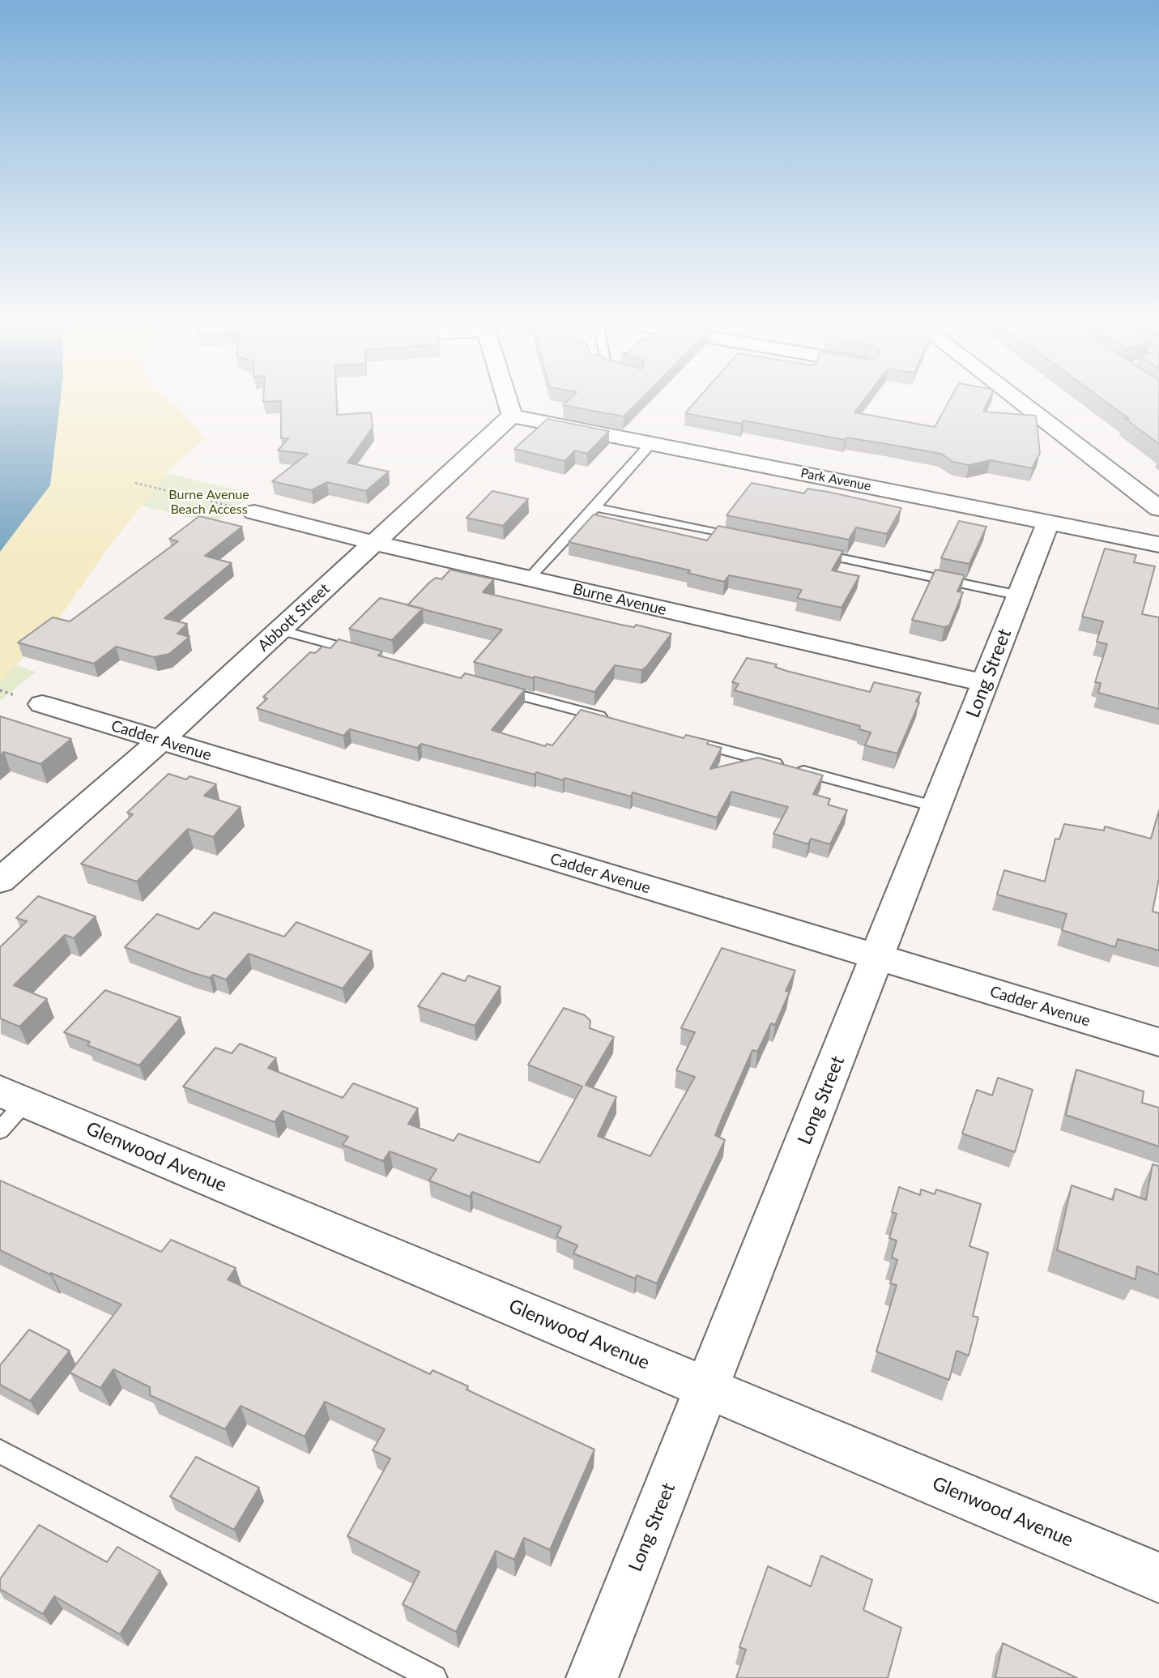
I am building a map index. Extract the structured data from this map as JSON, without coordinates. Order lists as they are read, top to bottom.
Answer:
{
  "streets": {
    "street": [
      "Park Avenue",
      "Burne Avenue",
      "Abbott Street",
      "Long Street",
      "Cadder Avenue",
      "Glenwood Avenue"
    ]
  },
  "crossings": [
    ["Park Avenue", "Abbott Street"],
    ["Park Avenue", "Long Street"],
    ["Burne Avenue", "Abbott Street"],
    ["Burne Avenue", "Long Street"],
    ["Abbott Street", "Cadder Avenue"],
    ["Long Street", "Cadder Avenue"],
    ["Long Street", "Glenwood Avenue"]
  ],
  "parks": ["Burne Avenue Beach Access"]
}
